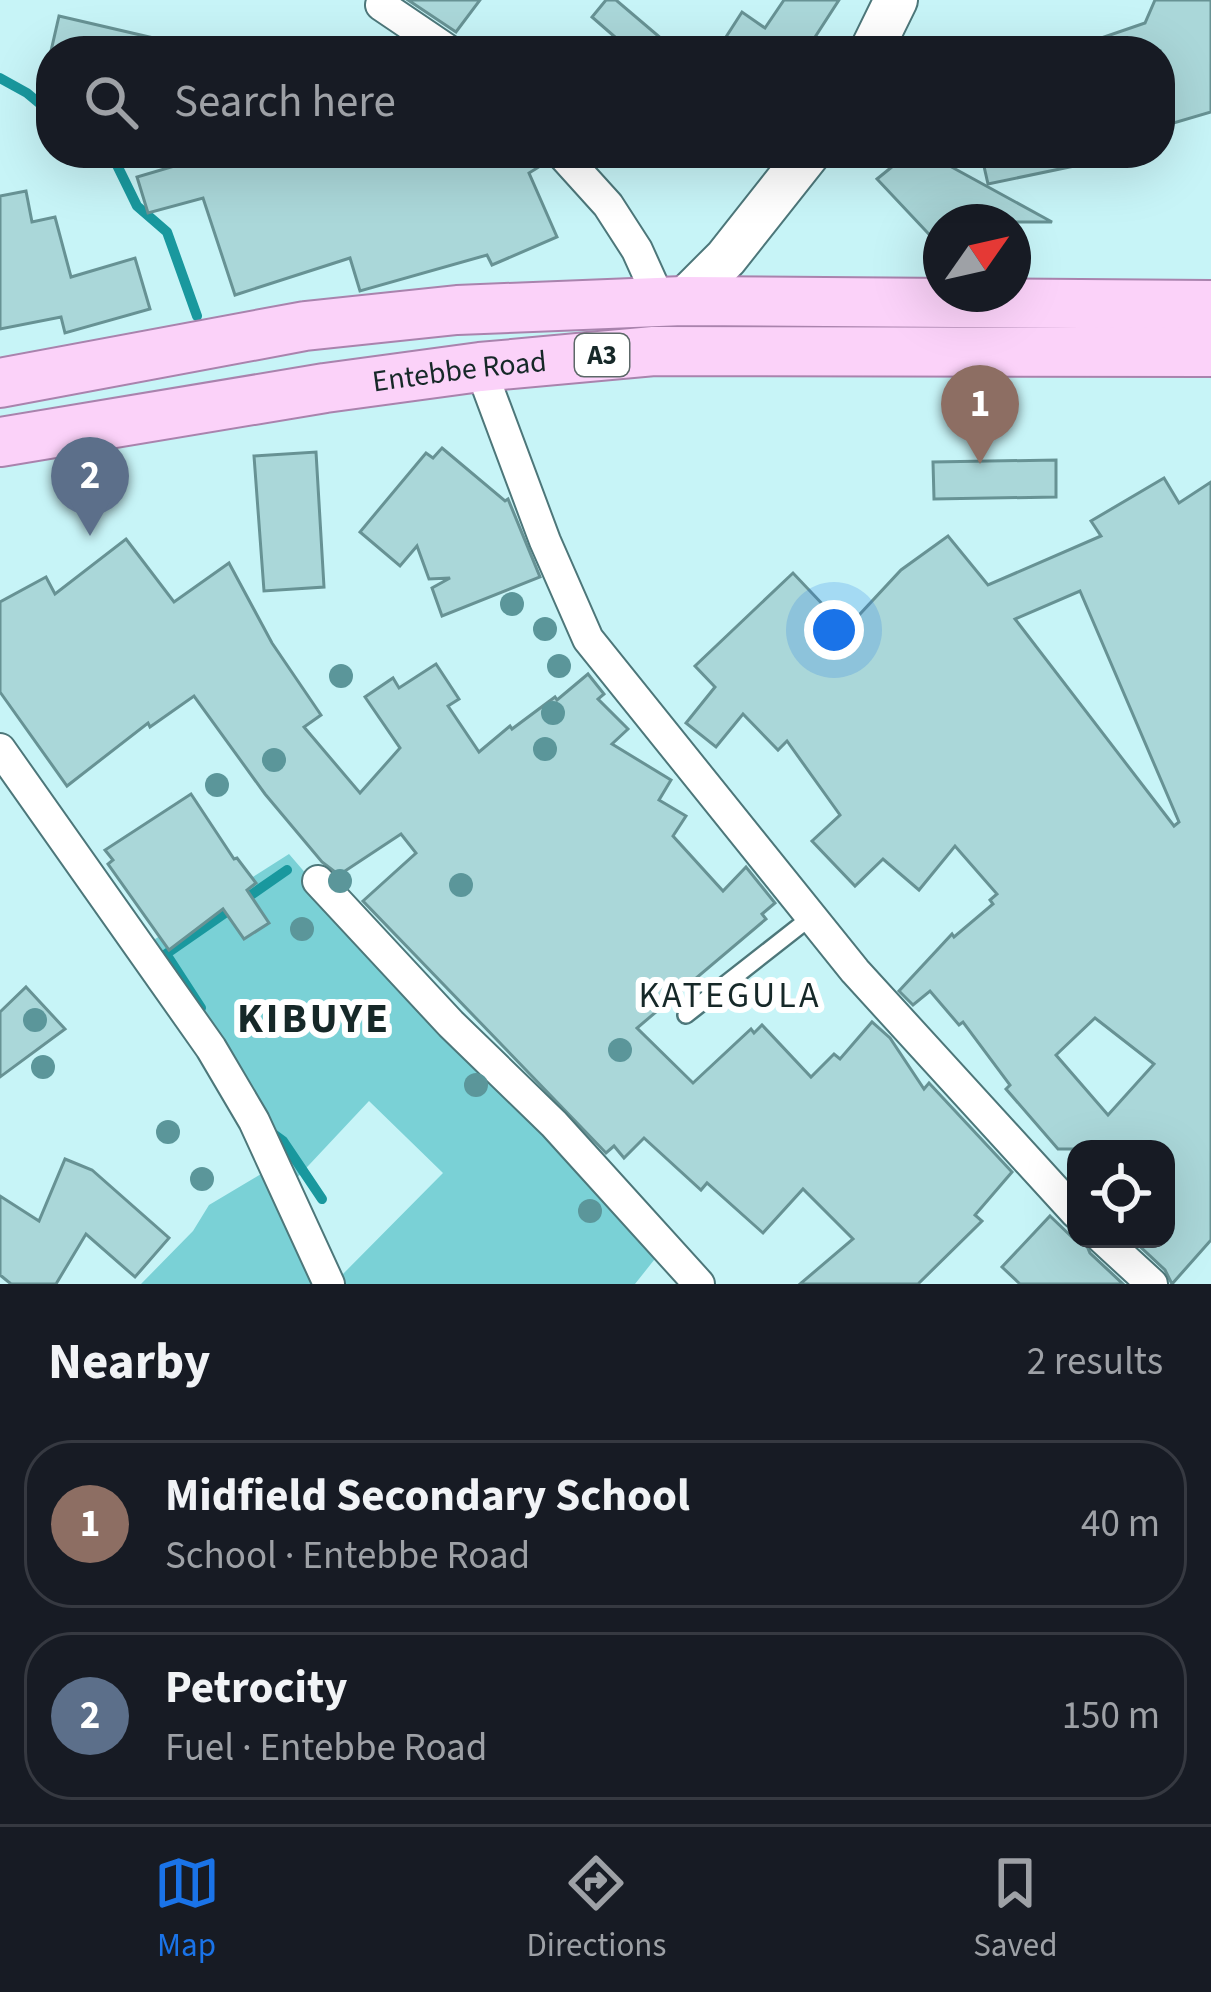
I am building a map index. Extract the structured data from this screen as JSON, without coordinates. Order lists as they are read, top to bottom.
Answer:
{
  "streets": {
    "main road": ["A3", "Entebbe Road"]
  },
  "districts": ["KATEGULA", "KIBUYE"],
  "north": "top right",
  "page": {
    "search": "Search here",
    "pins": ["1", "2"],
    "heading": ["Nearby", "2 results"],
    "list": [
      {
        "mark": "1",
        "name": "Midfield Secondary School",
        "note": "School · Entebbe Road",
        "value": "40 m"
      },
      {
        "mark": "2",
        "name": "Petrocity",
        "note": "Fuel · Entebbe Road",
        "value": "150 m"
      }
    ],
    "nav": ["Map", "Directions", "Saved"]
  }
}
